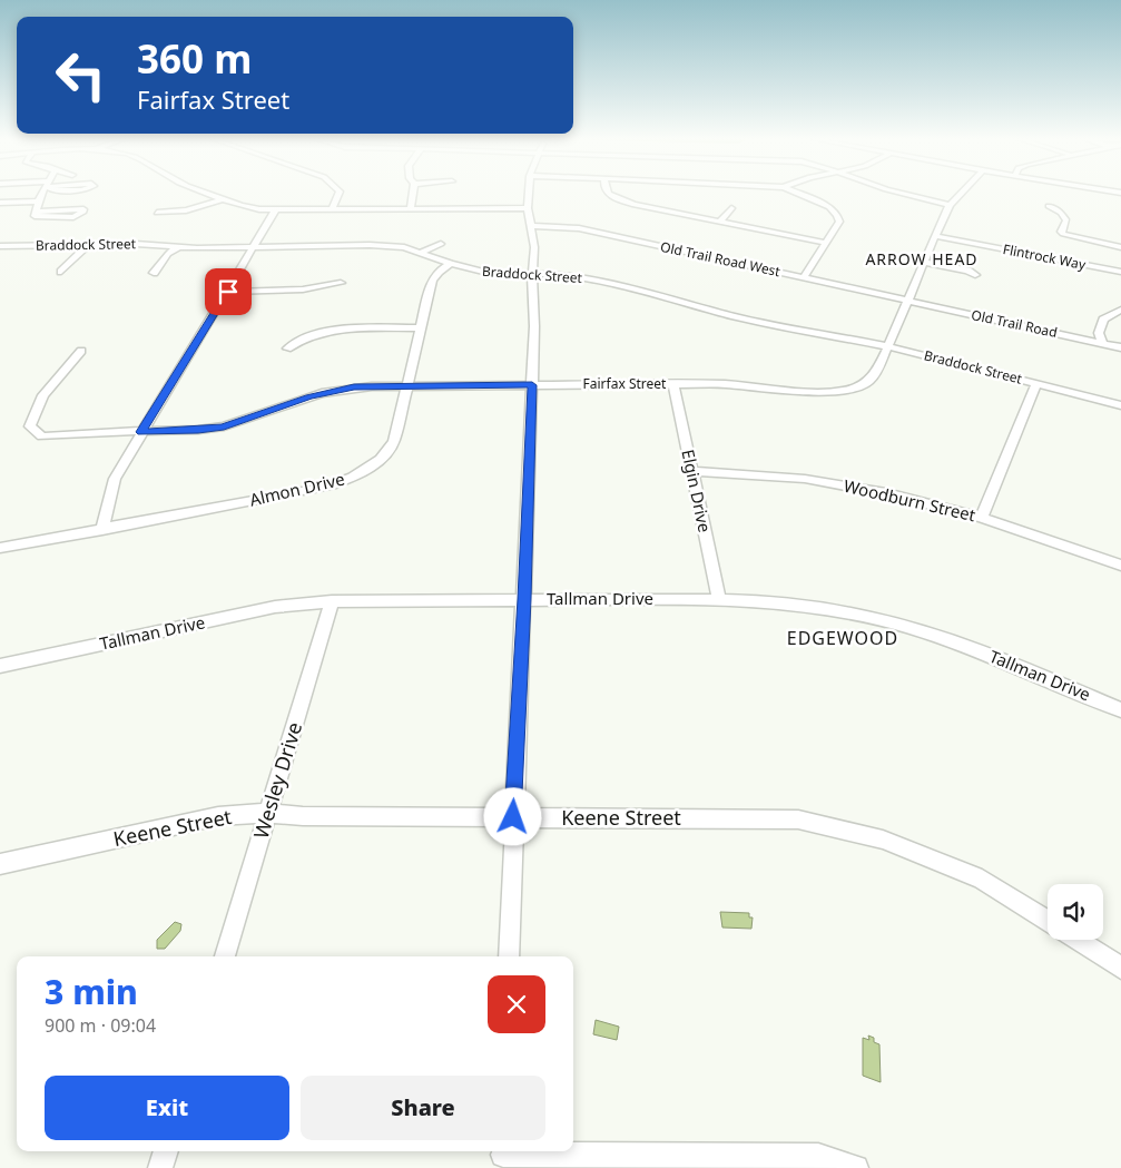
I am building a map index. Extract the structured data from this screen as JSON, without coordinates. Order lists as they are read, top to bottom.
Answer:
{
  "streets": {
    "street": [
      "Braddock Street",
      "Flintrock Way",
      "Old Trail Road West",
      "Old Trail Road",
      "Fairfax Street",
      "Almon Drive",
      "Elgin Drive",
      "Woodburn Street",
      "Tallman Drive",
      "Wesley Drive",
      "Keene Street"
    ]
  },
  "crossings": [
    ["Braddock Street", "Fairfax Street"],
    ["Braddock Street", "Almon Drive"],
    ["Flintrock Way", "Fairfax Street"],
    ["Old Trail Road West", "Old Trail Road"],
    ["Old Trail Road West", "Fairfax Street"],
    ["Old Trail Road", "Fairfax Street"],
    ["Fairfax Street", "Almon Drive"],
    ["Fairfax Street", "Elgin Drive"],
    ["Elgin Drive", "Woodburn Street"],
    ["Elgin Drive", "Tallman Drive"],
    ["Tallman Drive", "Wesley Drive"],
    ["Wesley Drive", "Keene Street"]
  ],
  "districts": ["ARROW HEAD", "EDGEWOOD"],
  "page": {
    "turn": ["360 m", "Fairfax Street"],
    "heading": ["3 min", "900 m · 09:04"],
    "buttons": ["Exit", "Share"]
  }
}
